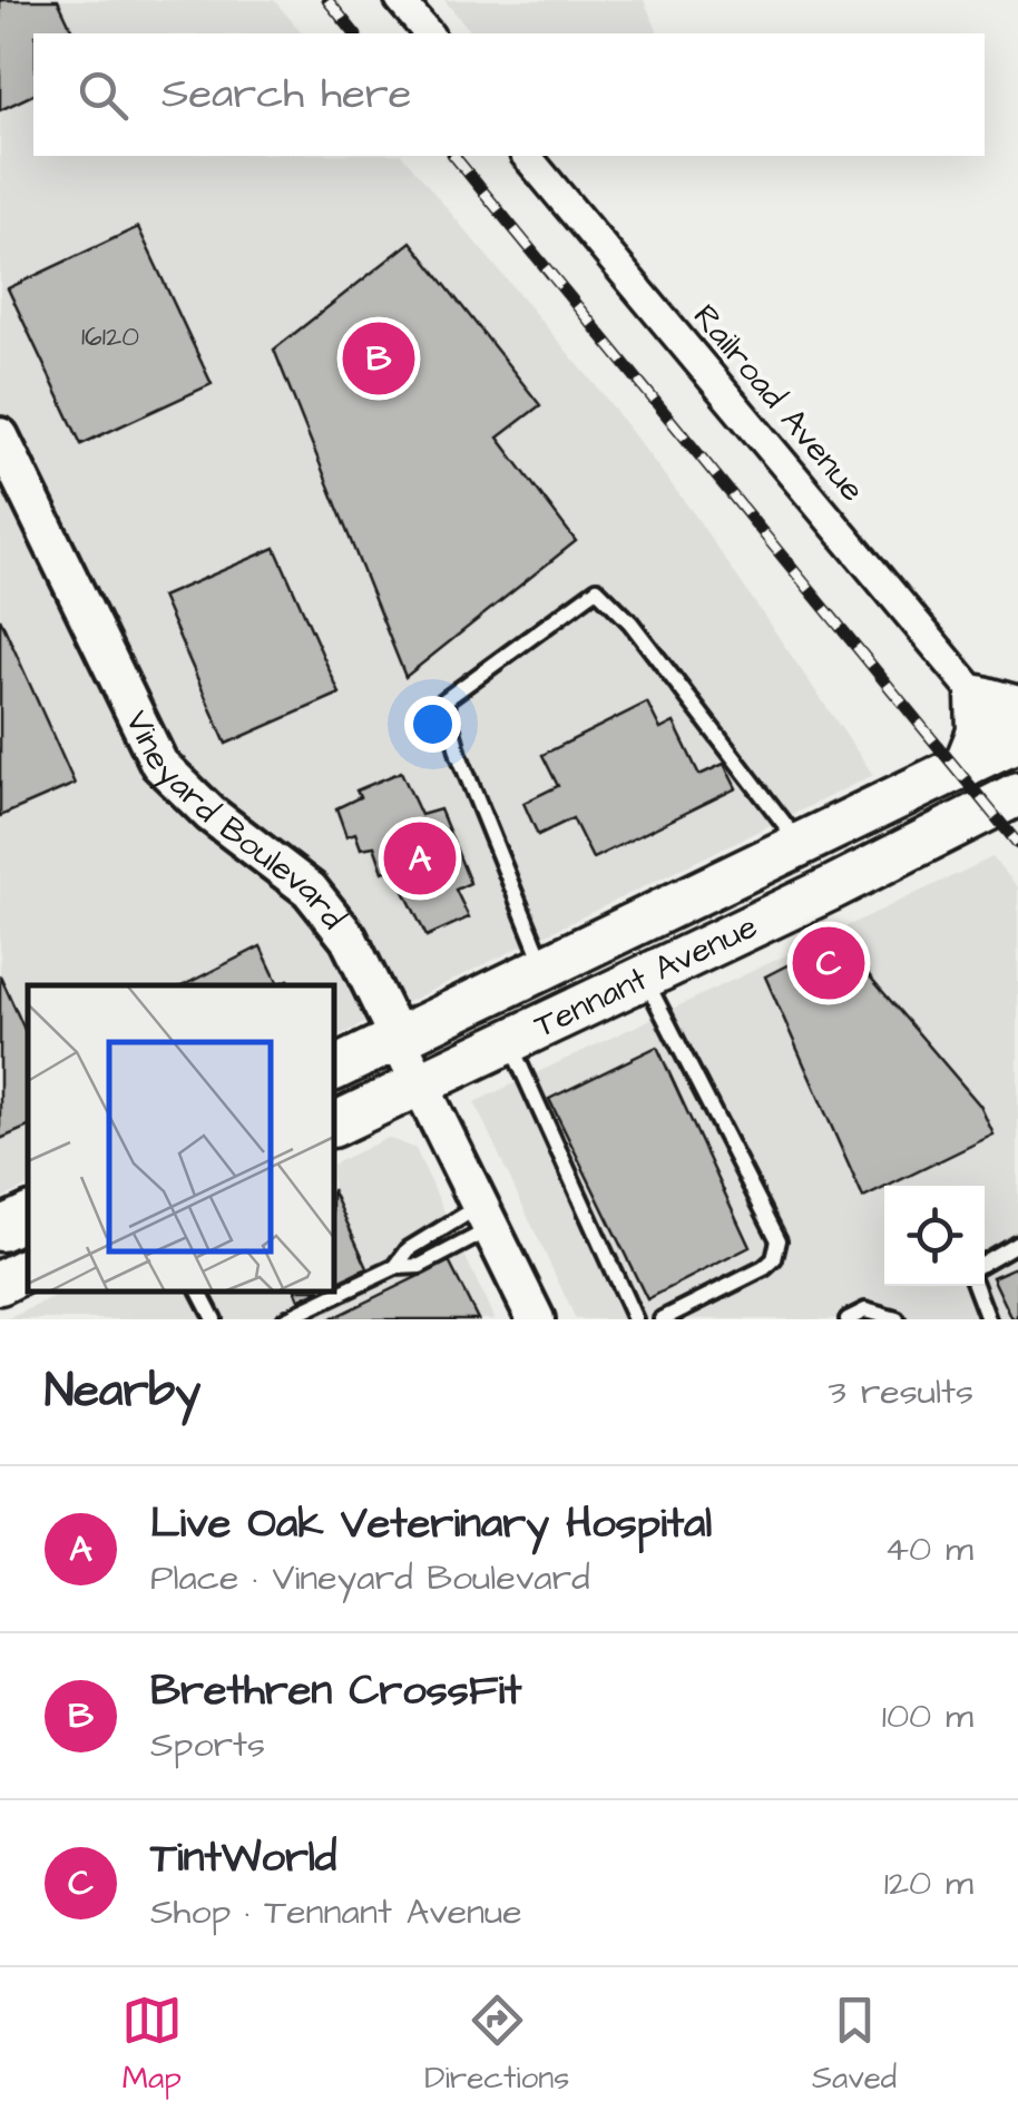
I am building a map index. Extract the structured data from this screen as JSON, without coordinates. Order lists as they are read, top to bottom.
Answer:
{
  "streets": {
    "main road": ["Tennant Avenue"],
    "street": ["Railroad Avenue", "Vineyard Boulevard"]
  },
  "crossings": [
    ["Vineyard Boulevard", "Tennant Avenue"]
  ],
  "house_numbers": ["16120"],
  "page": {
    "search": "Search here",
    "pins": ["B", "A", "C"],
    "heading": ["Nearby", "3 results"],
    "list": [
      {
        "mark": "A",
        "name": "Live Oak Veterinary Hospital",
        "note": "Place · Vineyard Boulevard",
        "value": "40 m"
      },
      {
        "mark": "B",
        "name": "Brethren CrossFit",
        "note": "Sports",
        "value": "100 m"
      },
      {
        "mark": "C",
        "name": "TintWorld",
        "note": "Shop · Tennant Avenue",
        "value": "120 m"
      }
    ],
    "nav": ["Map", "Directions", "Saved"]
  }
}
